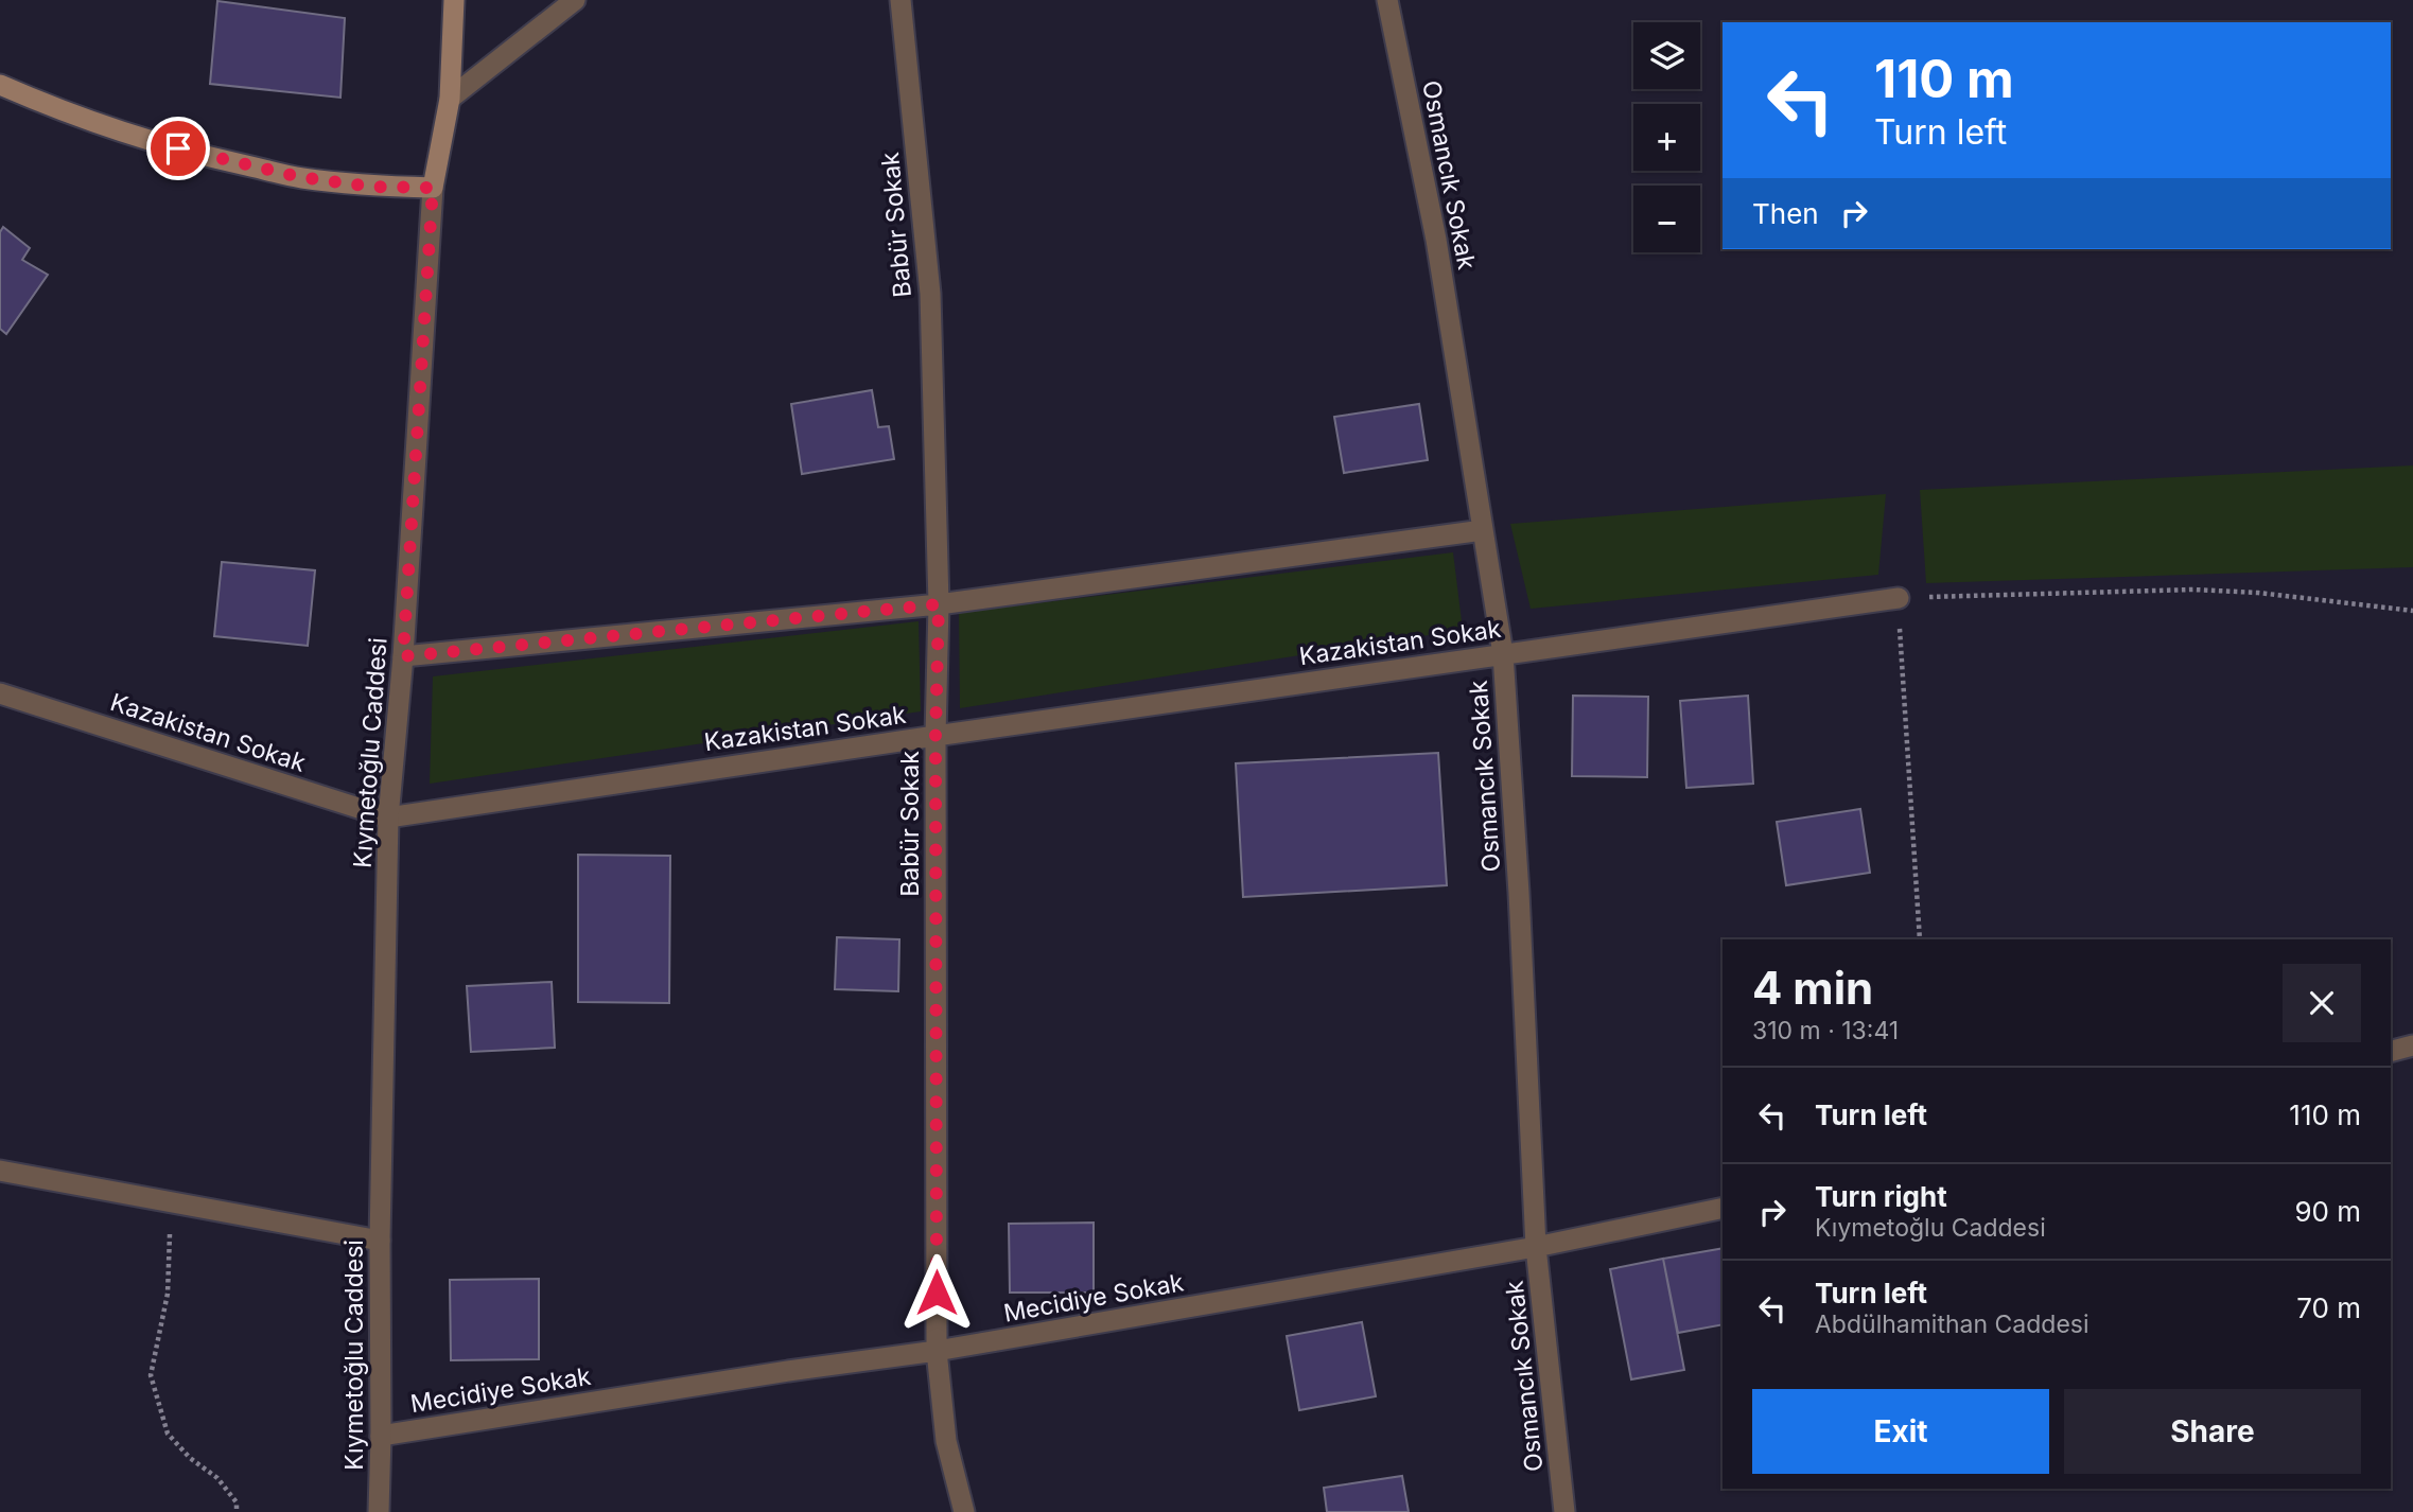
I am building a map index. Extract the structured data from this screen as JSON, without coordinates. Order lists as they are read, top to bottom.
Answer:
{
  "streets": {
    "main road": ["Kıymetoğlu Caddesi"],
    "street": [
      "Osmancık Sokak",
      "Babür Sokak",
      "Kazakistan Sokak",
      "Mecidiye Sokak"
    ]
  },
  "crossings": [
    ["Osmancık Sokak", "Kazakistan Sokak"],
    ["Osmancık Sokak", "Mecidiye Sokak"],
    ["Babür Sokak", "Kazakistan Sokak"],
    ["Babür Sokak", "Mecidiye Sokak"],
    ["Kazakistan Sokak", "Kıymetoğlu Caddesi"],
    ["Kıymetoğlu Caddesi", "Mecidiye Sokak"]
  ],
  "page": {
    "map_buttons": ["+", "−"],
    "turn": ["110 m", "Turn left"],
    "then": "Then",
    "heading": ["4 min", "310 m · 13:41"],
    "list": [
      {
        "name": "Turn left",
        "value": "110 m"
      },
      {
        "name": "Turn right",
        "note": "Kıymetoğlu Caddesi",
        "value": "90 m"
      },
      {
        "name": "Turn left",
        "note": "Abdülhamithan Caddesi",
        "value": "70 m"
      }
    ],
    "buttons": ["Exit", "Share"]
  }
}
